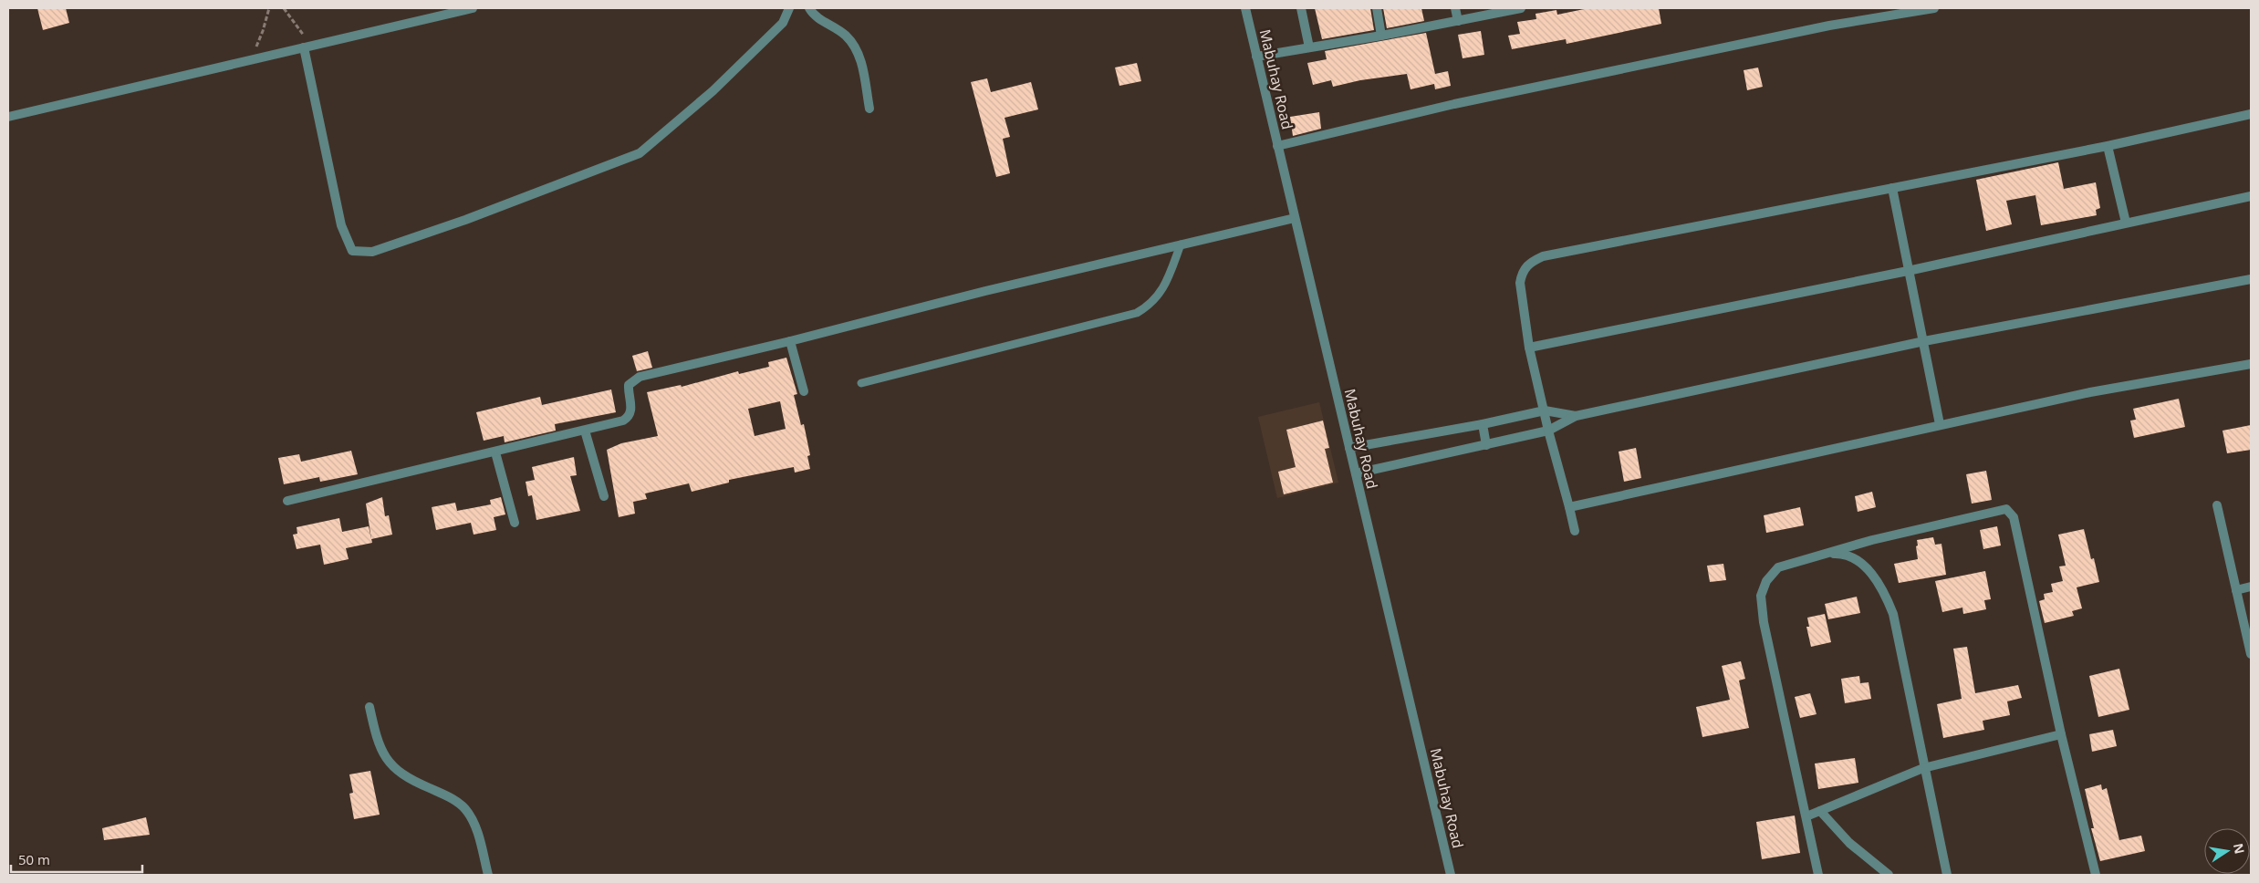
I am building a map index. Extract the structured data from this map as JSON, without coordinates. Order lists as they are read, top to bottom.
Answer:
{
  "streets": {
    "street": ["Mabuhay Road"]
  },
  "scale_bar": "50 m",
  "north": "right"
}
